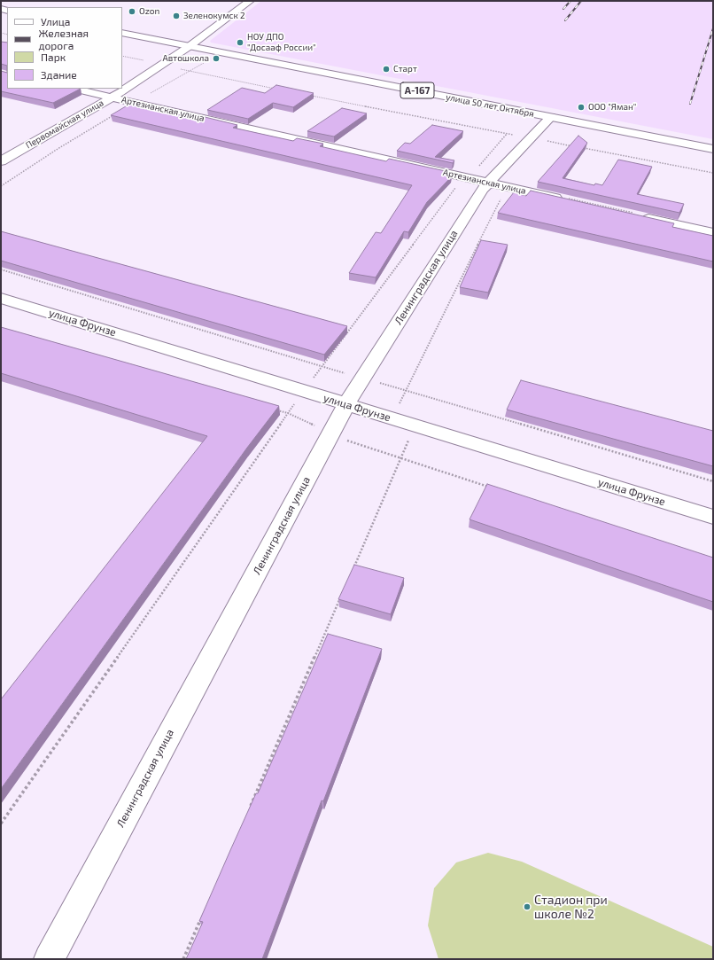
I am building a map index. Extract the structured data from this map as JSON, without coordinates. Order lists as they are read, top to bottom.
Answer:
{
  "streets": {
    "main road": [
      "А-167",
      "улица 50 лет Октября",
      "Артезианская улица",
      "Первомайская улица",
      "Ленинградская улица",
      "улица Фрунзе"
    ]
  },
  "crossings": [
    ["улица 50 лет Октября", "Первомайская улица"],
    ["улица 50 лет Октября", "Ленинградская улица"],
    ["Артезианская улица", "Первомайская улица"],
    ["Артезианская улица", "Ленинградская улица"],
    ["Ленинградская улица", "улица Фрунзе"]
  ],
  "places": [
    "Ozon",
    "Зеленокумск 2",
    "НОУ ДПО \"Досааф России\"",
    "Автошкола",
    "Старт",
    "ООО \"Яман\"",
    "Стадион при школе №2"
  ],
  "legend": [
    "Улица",
    "Железная дорога",
    "Парк",
    "Здание"
  ]
}
